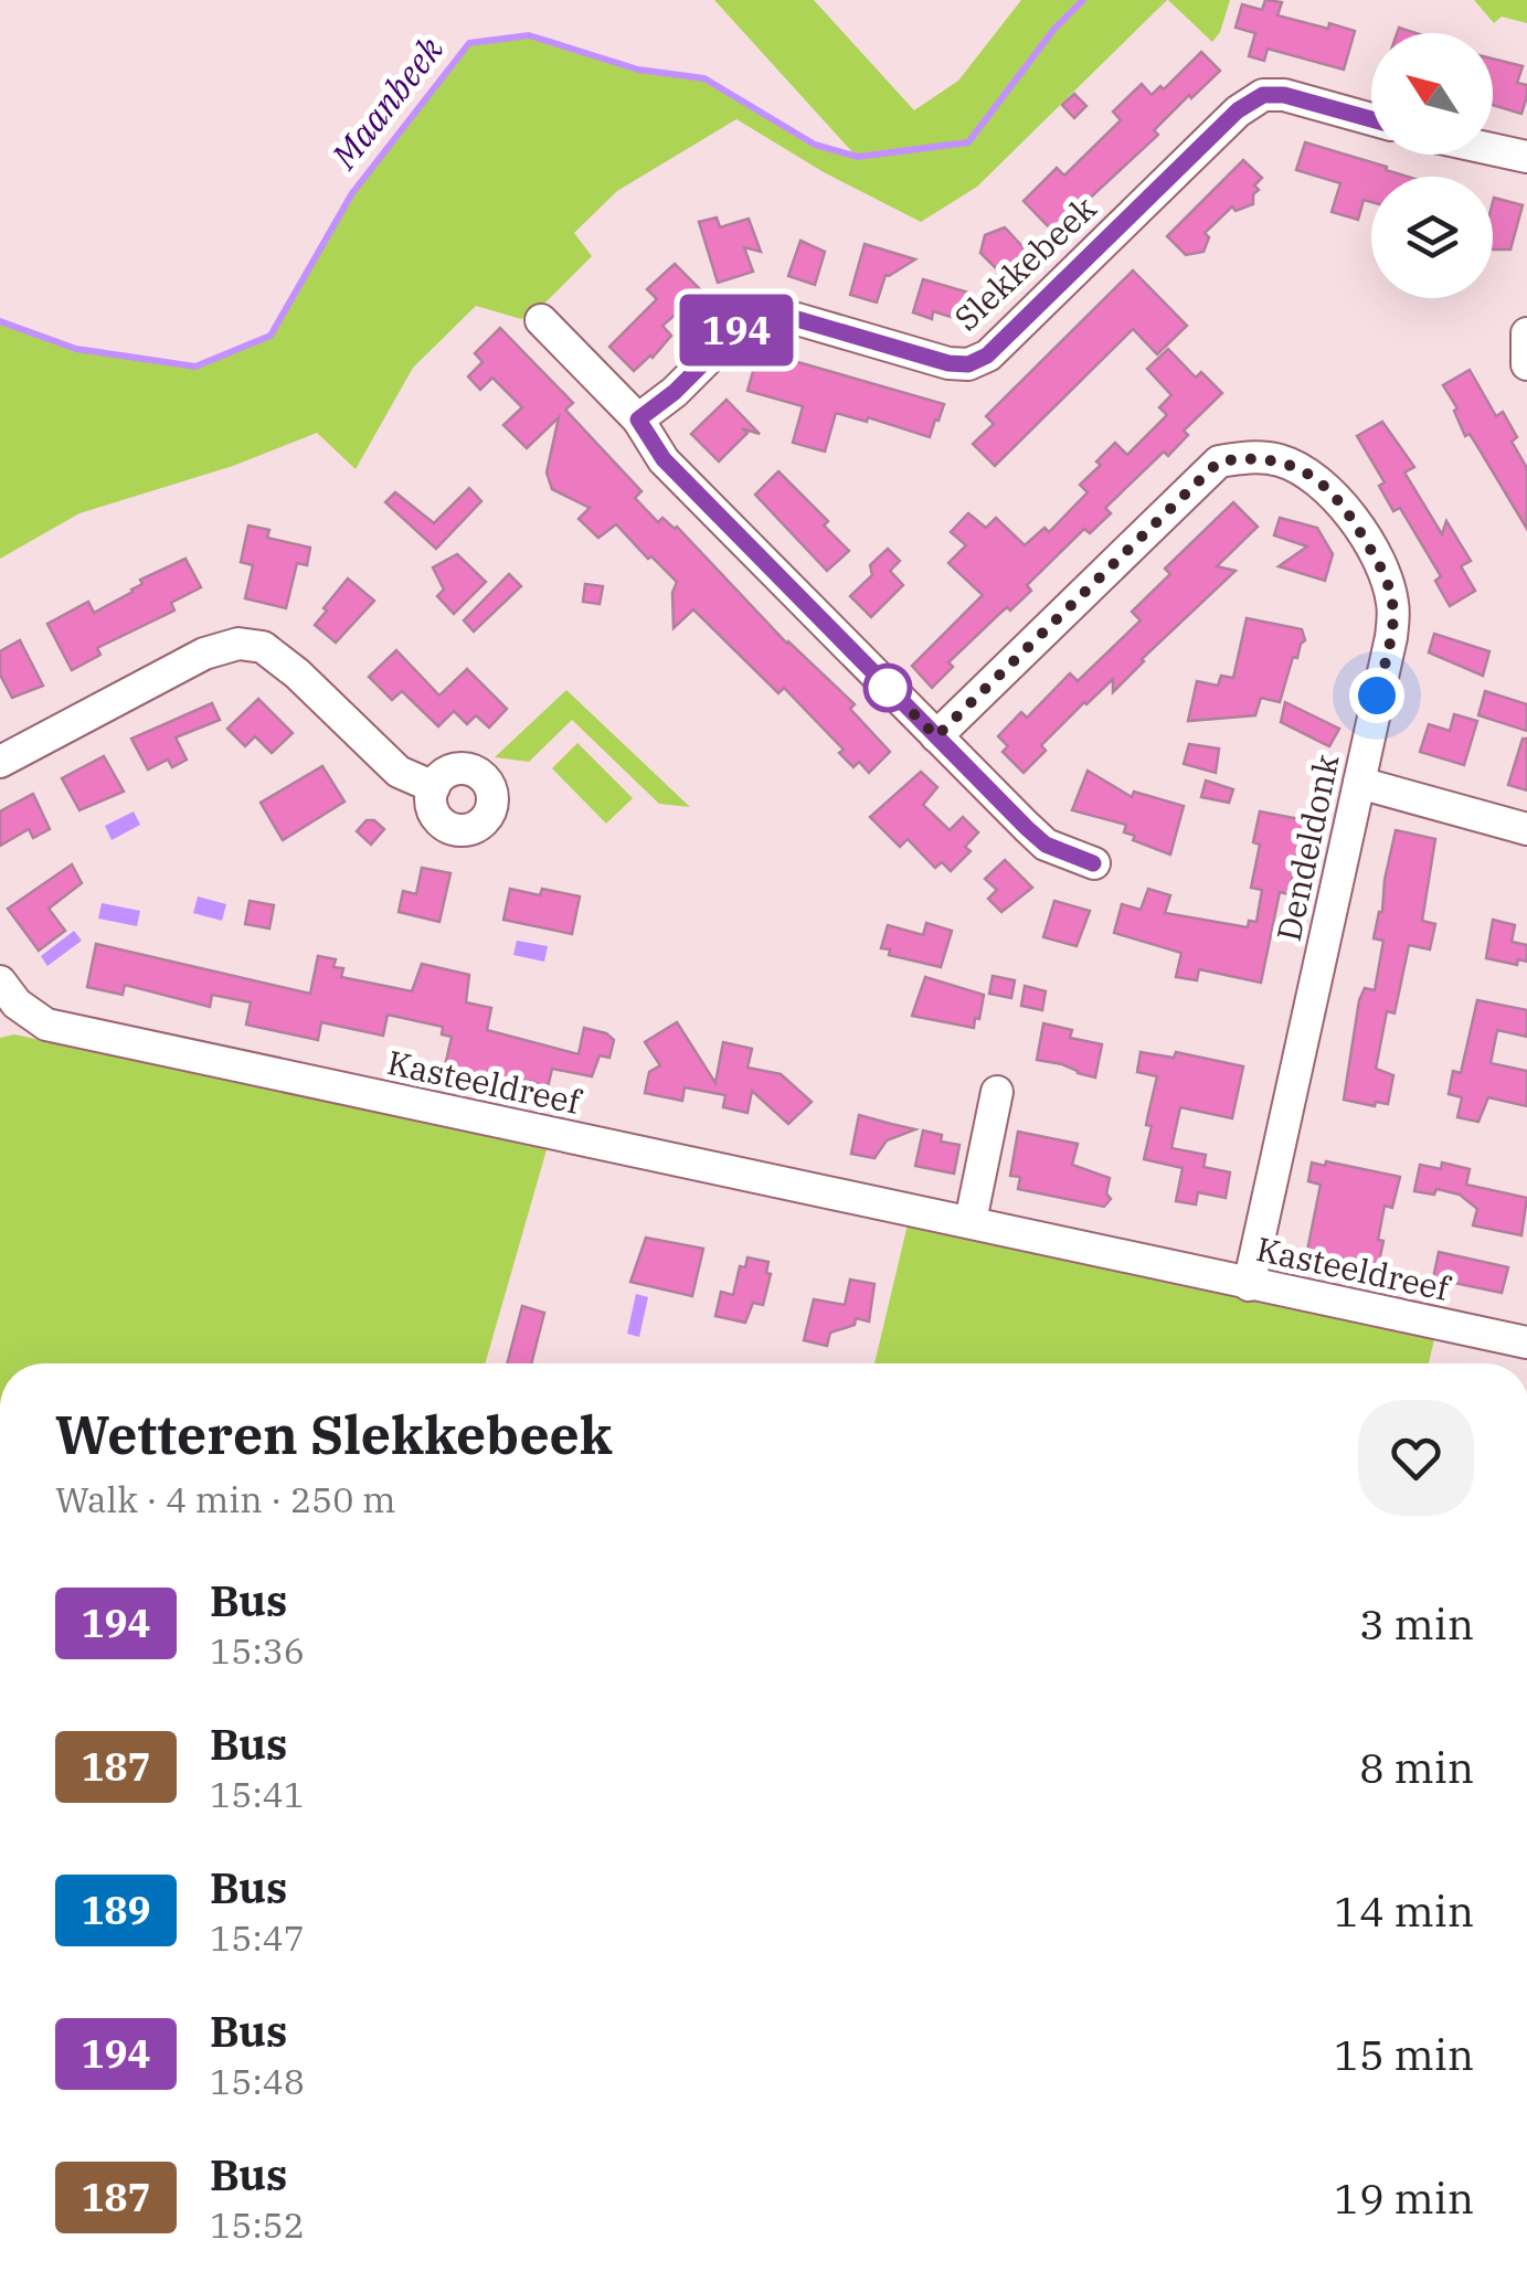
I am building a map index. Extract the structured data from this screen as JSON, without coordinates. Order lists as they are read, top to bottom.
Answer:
{
  "streets": {
    "street": ["Slekkebeek", "Dendeldonk", "Kasteeldreef"]
  },
  "crossings": [
    ["Dendeldonk", "Kasteeldreef"]
  ],
  "water": ["Maanbeek"],
  "lines": ["bus line 194"],
  "north": "top left",
  "page": {
    "on_map": "194",
    "heading": ["Wetteren Slekkebeek", "Walk · 4 min · 250 m"],
    "list": [
      {
        "mark": "194",
        "name": "Bus",
        "note": "15:36",
        "value": "3 min"
      },
      {
        "mark": "187",
        "name": "Bus",
        "note": "15:41",
        "value": "8 min"
      },
      {
        "mark": "189",
        "name": "Bus",
        "note": "15:47",
        "value": "14 min"
      },
      {
        "mark": "194",
        "name": "Bus",
        "note": "15:48",
        "value": "15 min"
      },
      {
        "mark": "187",
        "name": "Bus",
        "note": "15:52",
        "value": "19 min"
      }
    ]
  }
}
